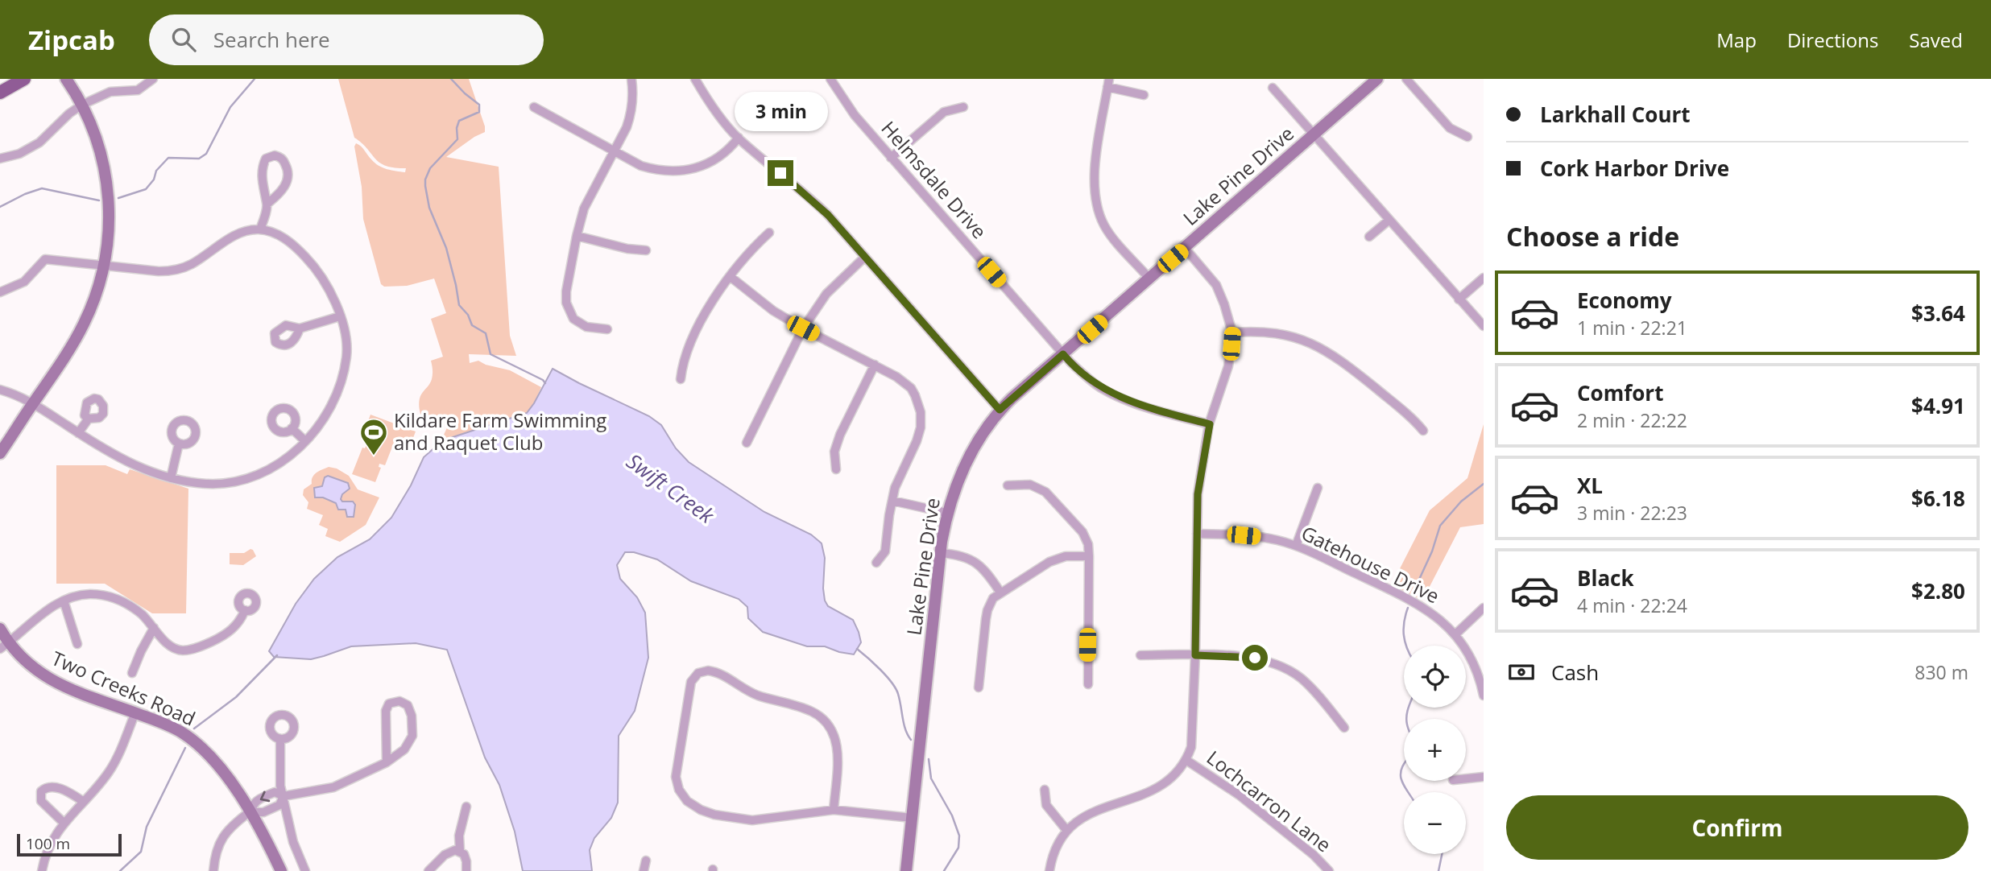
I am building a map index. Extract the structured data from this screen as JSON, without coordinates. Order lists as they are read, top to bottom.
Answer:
{
  "streets": {
    "street": [
      "Lake Pine Drive",
      "Helmsdale Drive",
      "Gatehouse Drive",
      "Two Creeks Road",
      "Lochcarron Lane"
    ]
  },
  "crossings": [
    ["Lake Pine Drive", "Helmsdale Drive"]
  ],
  "water": ["Swift Creek"],
  "places": {
    "sports": ["Kildare Farm Swimming and Raquet Club"]
  },
  "scale_bar": "100 m",
  "page": {
    "header": "Zipcab",
    "search": "Search here",
    "nav": ["Map", "Directions", "Saved"],
    "banner": ["Larkhall Court", "Cork Harbor Drive"],
    "bubble": "3 min",
    "heading": "Choose a ride",
    "list": [
      {
        "name": "Economy",
        "note": "1 min · 22:21",
        "value": "$3.64"
      },
      {
        "name": "Comfort",
        "note": "2 min · 22:22",
        "value": "$4.91"
      },
      {
        "name": "XL",
        "note": "3 min · 22:23",
        "value": "$6.18"
      },
      {
        "name": "Black",
        "note": "4 min · 22:24",
        "value": "$2.80"
      }
    ],
    "pay": ["Cash", "830 m"],
    "map_buttons": ["+", "−"],
    "buttons": "Confirm",
    "scale": "100 m"
  }
}
